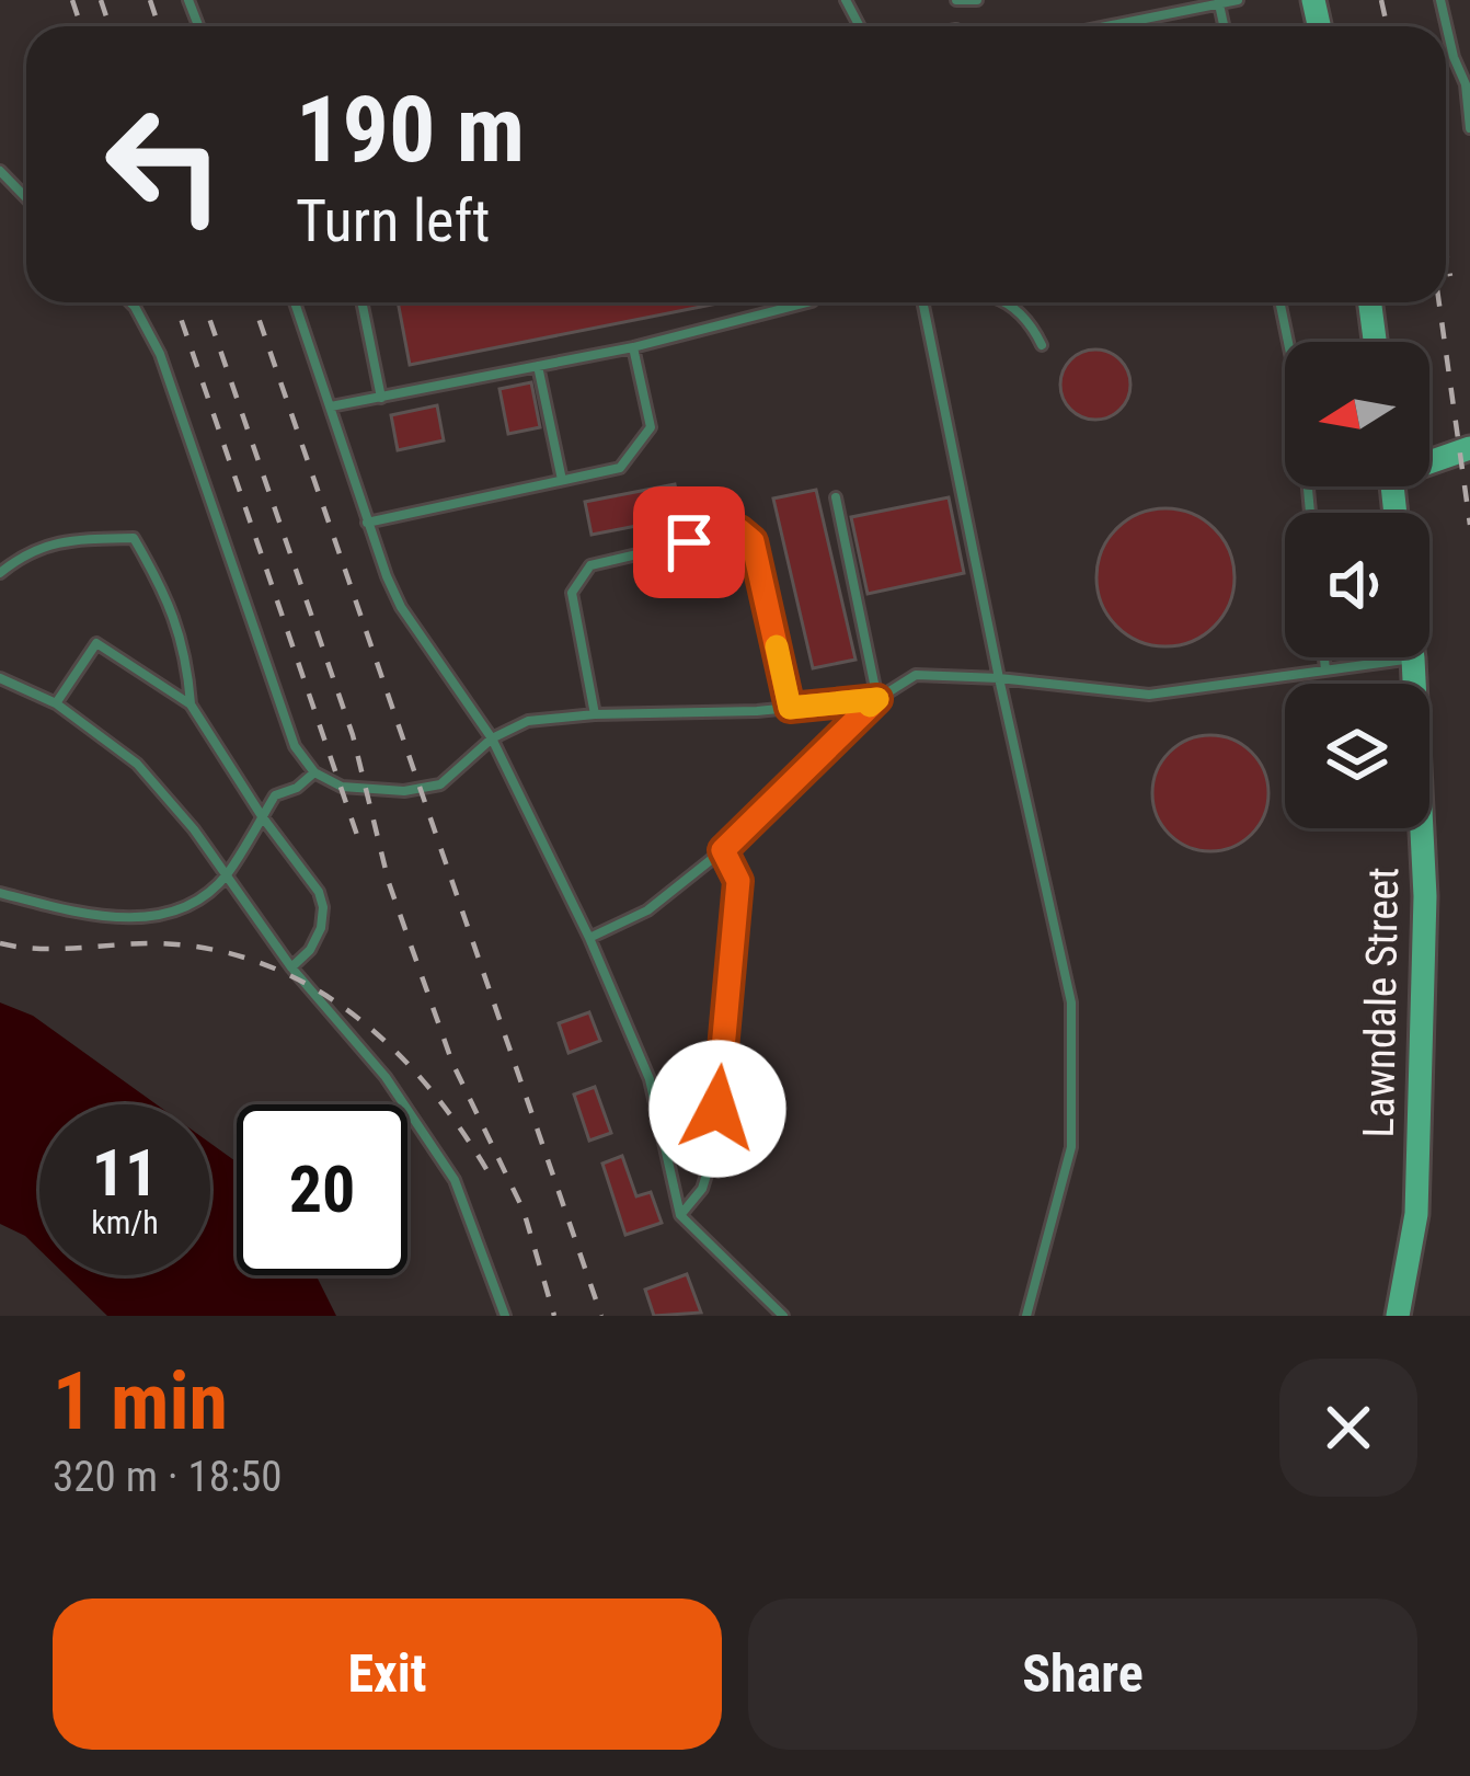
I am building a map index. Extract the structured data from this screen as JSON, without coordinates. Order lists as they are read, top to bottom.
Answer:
{
  "streets": {
    "main road": ["Lawndale Street"]
  },
  "north": "left",
  "page": {
    "turn": ["190 m", "Turn left"],
    "speed": "11 km/h",
    "limit": "20",
    "heading": ["1 min", "320 m · 18:50"],
    "buttons": ["Exit", "Share"]
  }
}
